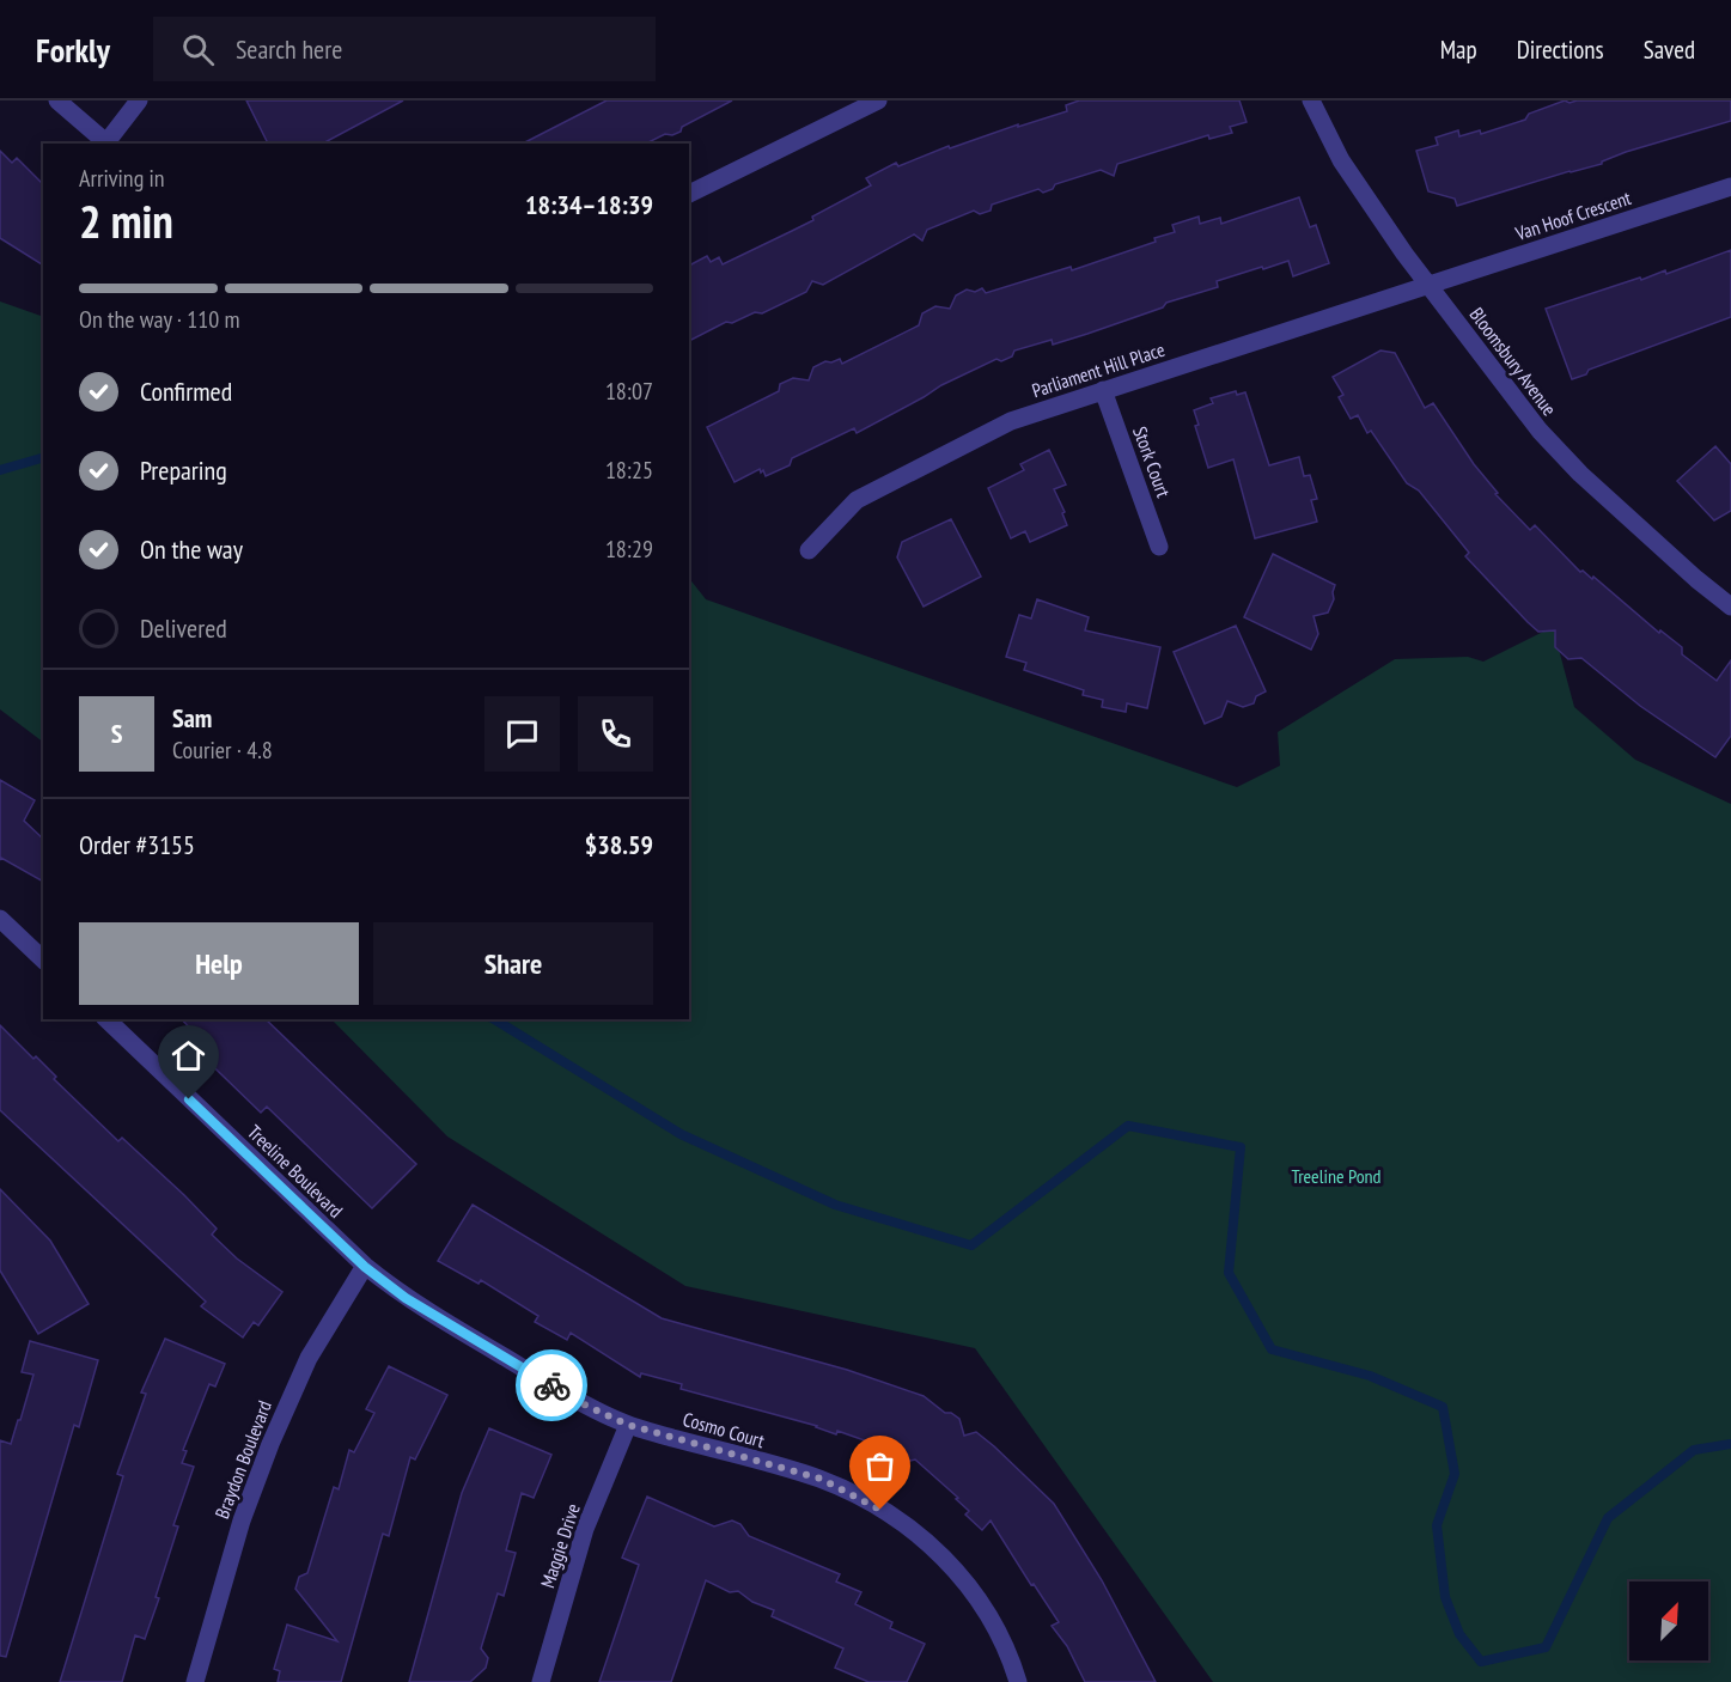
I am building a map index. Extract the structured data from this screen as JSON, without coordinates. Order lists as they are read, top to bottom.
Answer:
{
  "streets": {
    "street": [
      "Van Hoof Crescent",
      "Bloomsbury Avenue",
      "Parliament Hill Place",
      "Stork Court",
      "Treeline Boulevard",
      "Cosmo Court",
      "Braydon Boulevard",
      "Maggie Drive"
    ]
  },
  "crossings": [
    ["Van Hoof Crescent", "Bloomsbury Avenue"],
    ["Van Hoof Crescent", "Parliament Hill Place"],
    ["Bloomsbury Avenue", "Parliament Hill Place"],
    ["Parliament Hill Place", "Stork Court"],
    ["Treeline Boulevard", "Cosmo Court"],
    ["Treeline Boulevard", "Braydon Boulevard"],
    ["Cosmo Court", "Braydon Boulevard"],
    ["Cosmo Court", "Maggie Drive"]
  ],
  "parks": ["Treeline Pond"],
  "north": "top right",
  "page": {
    "header": "Forkly",
    "search": "Search here",
    "nav": ["Map", "Directions", "Saved"],
    "heading": ["2 min", "Arriving in", "18:34–18:39"],
    "panel": [
      "Sam",
      "Courier · 4.8",
      "Order #3155",
      "$38.59"
    ],
    "bar": "On the way · 110 m",
    "list": [
      ["Confirmed", "18:07"],
      ["Preparing", "18:25"],
      ["On the way", "18:29"],
      "Delivered"
    ],
    "round": "S",
    "buttons": ["Help", "Share"]
  }
}
